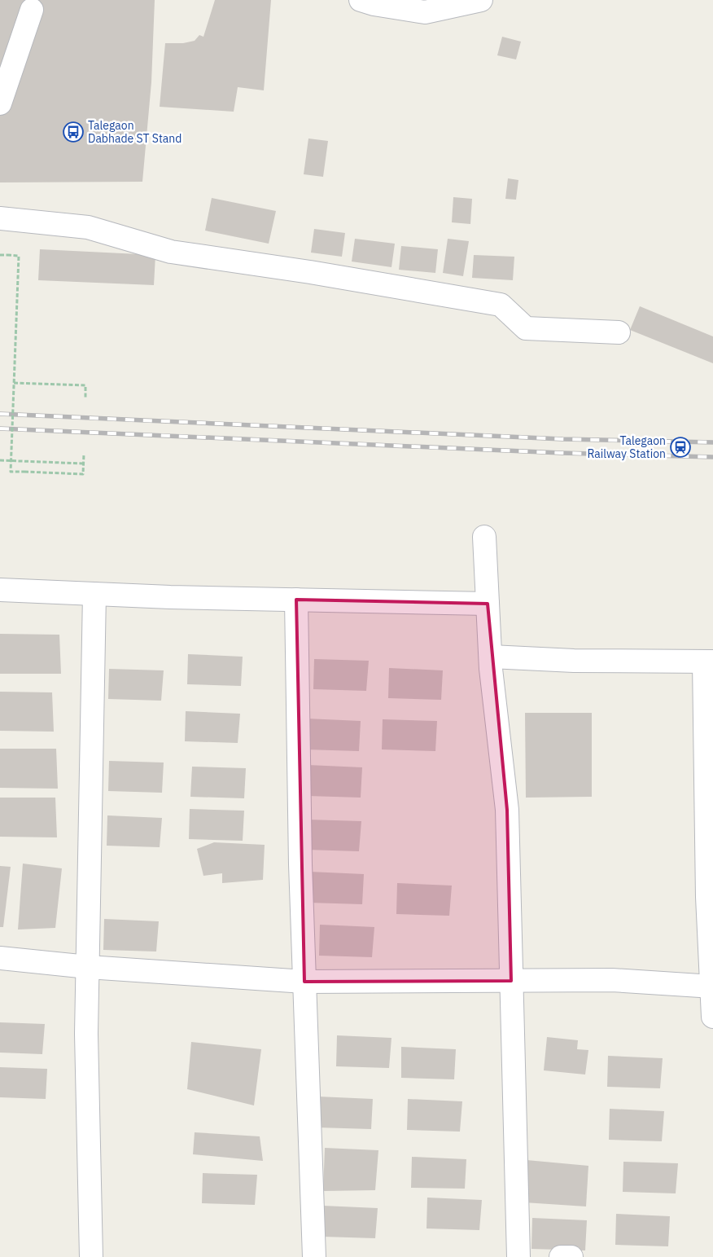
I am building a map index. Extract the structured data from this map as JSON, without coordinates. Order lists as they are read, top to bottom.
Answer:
{
  "places": {
    "bus stop": ["Talegaon Dabhade ST Stand"],
    "station": ["Talegaon Railway Station"]
  }
}
